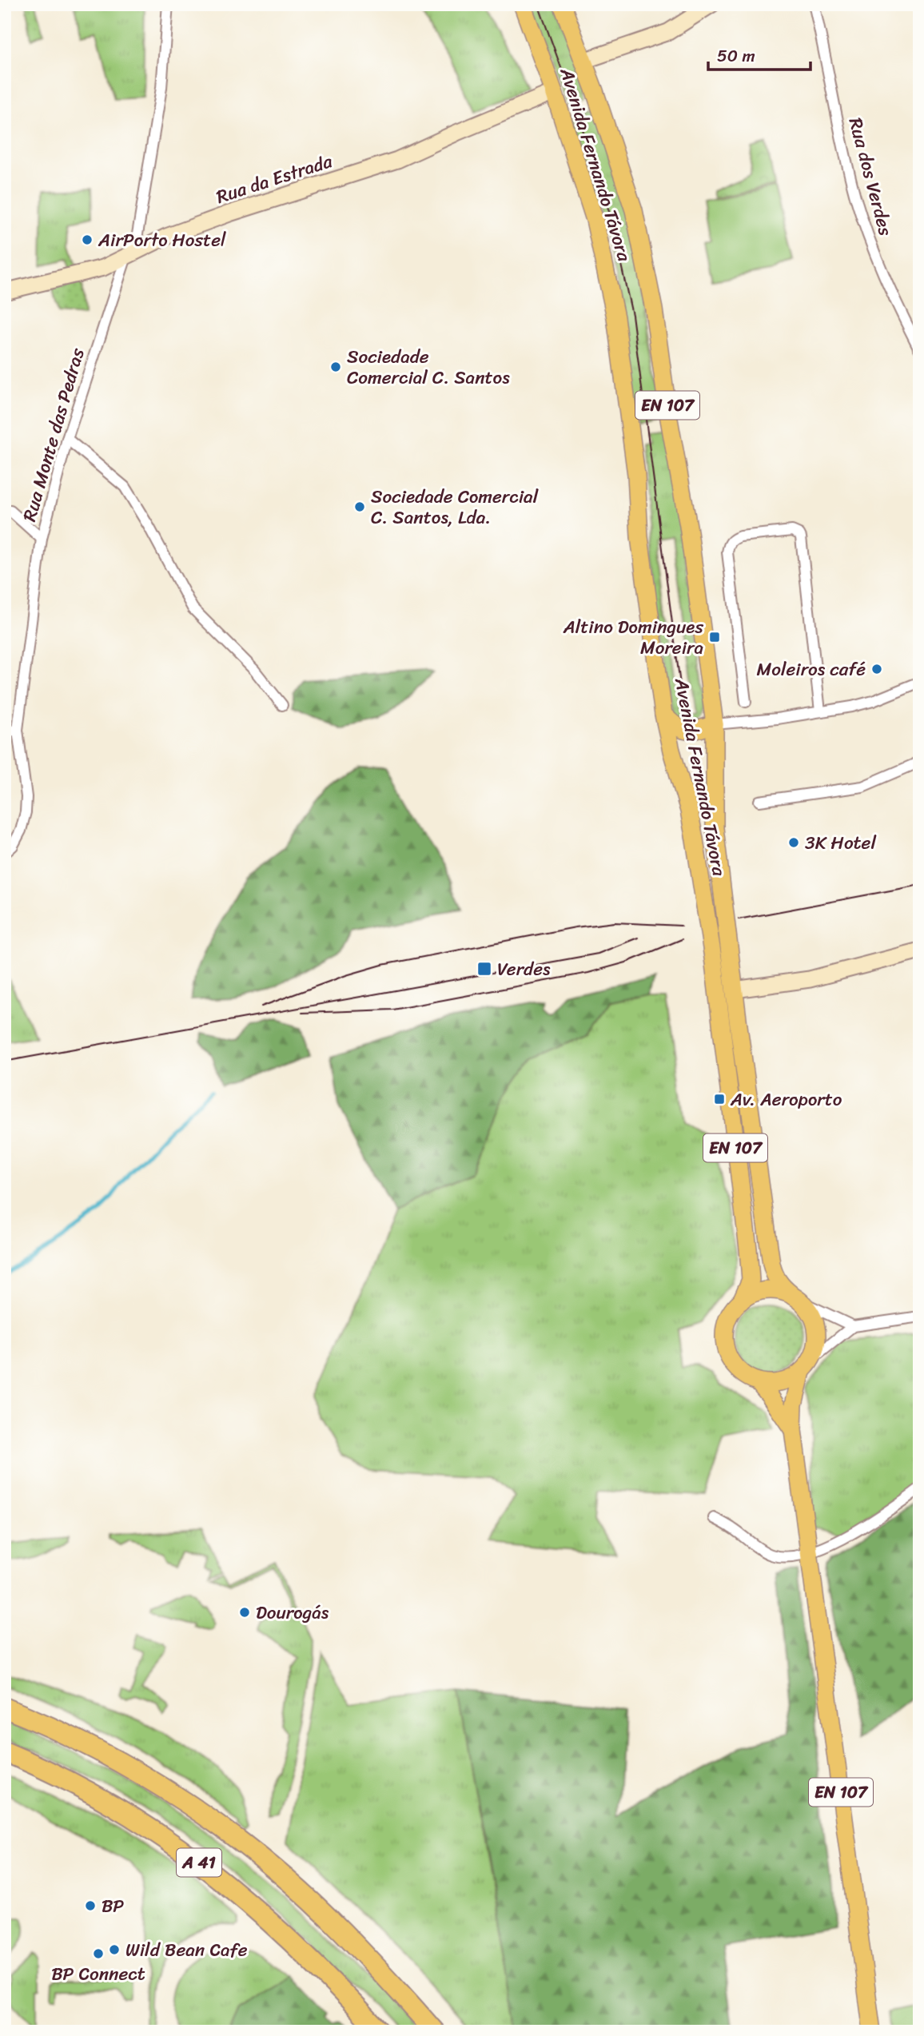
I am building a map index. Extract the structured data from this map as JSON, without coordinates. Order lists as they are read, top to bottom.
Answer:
{
  "streets": {
    "highway": ["A 41"],
    "main road": ["Avenida Fernando Távora", "EN 107"],
    "street": ["Rua dos Verdes", "Rua da Estrada", "Rua Monte das Pedras"]
  },
  "crossings": [
    ["Avenida Fernando Távora", "Rua da Estrada"],
    ["Avenida Fernando Távora", "EN 107"],
    ["Rua da Estrada", "Rua Monte das Pedras"]
  ],
  "places": {
    "other": [
      "AirPorto Hostel",
      "Sociedade Comercial C. Santos",
      "Sociedade Comercial C. Santos, Lda.",
      "Moleiros café",
      "3K Hotel",
      "Dourogás",
      "BP",
      "Wild Bean Cafe",
      "BP Connect"
    ],
    "transit": ["Altino Domingues Moreira", "Verdes", "Av. Aeroporto"]
  },
  "scale_bar": "50 m"
}
